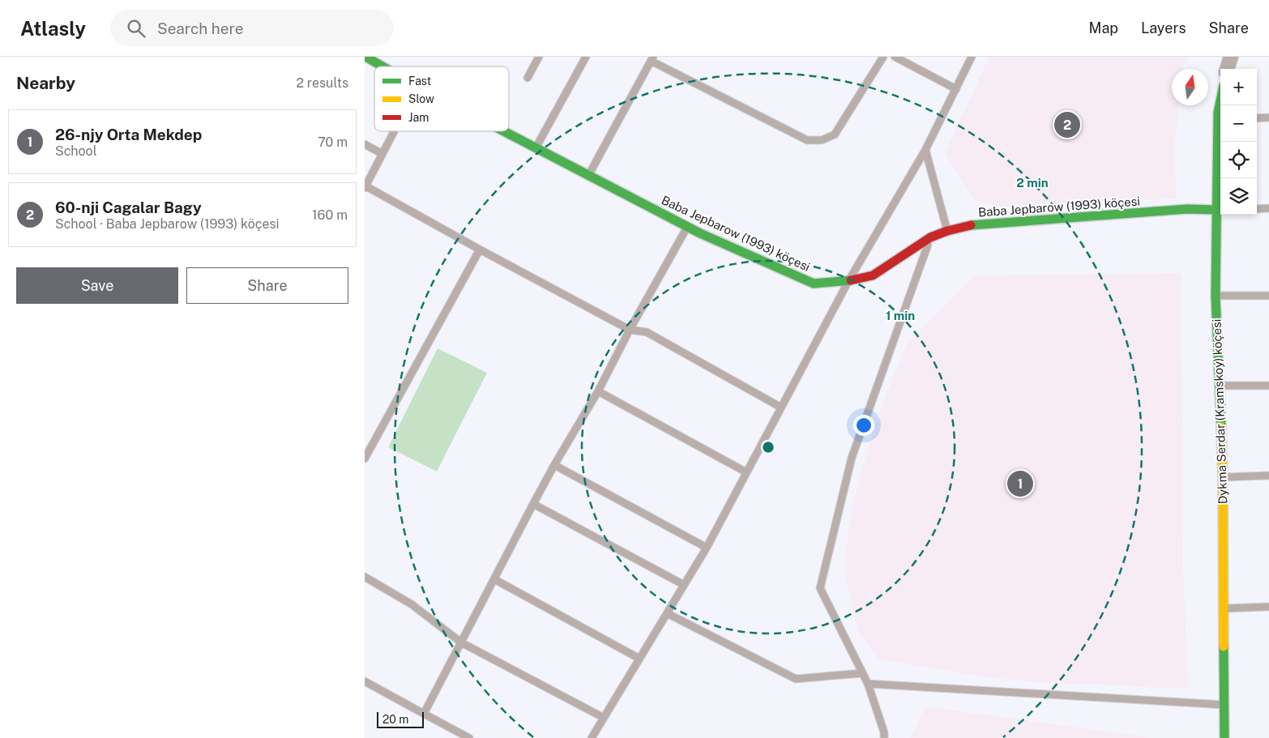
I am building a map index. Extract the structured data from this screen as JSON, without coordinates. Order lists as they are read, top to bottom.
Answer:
{
  "streets": {
    "street": ["Baba Jepbarow (1993) köçesi", "Dykma Serdar (Kramskoý) köçesi"]
  },
  "crossings": [
    ["Baba Jepbarow (1993) köçesi", "Dykma Serdar (Kramskoý) köçesi"]
  ],
  "legend": ["Fast", "Slow", "Jam"],
  "scale_bar": "20 m",
  "north": "top",
  "page": {
    "header": "Atlasly",
    "search": "Search here",
    "nav": ["Map", "Layers", "Share"],
    "heading": ["Nearby", "2 results"],
    "map_buttons": ["+", "−"],
    "list": [
      {
        "mark": "1",
        "name": "26-njy Orta Mekdep",
        "note": "School",
        "value": "70 m"
      },
      {
        "mark": "2",
        "name": "60-nji Cagalar Bagy",
        "note": "School · Baba Jepbarow (1993) köçesi",
        "value": "160 m"
      }
    ],
    "pins": ["2", "1"],
    "buttons": ["Save", "Share"],
    "scale": "20 m"
  },
  "rings": ["2 min", "1 min"]
}
